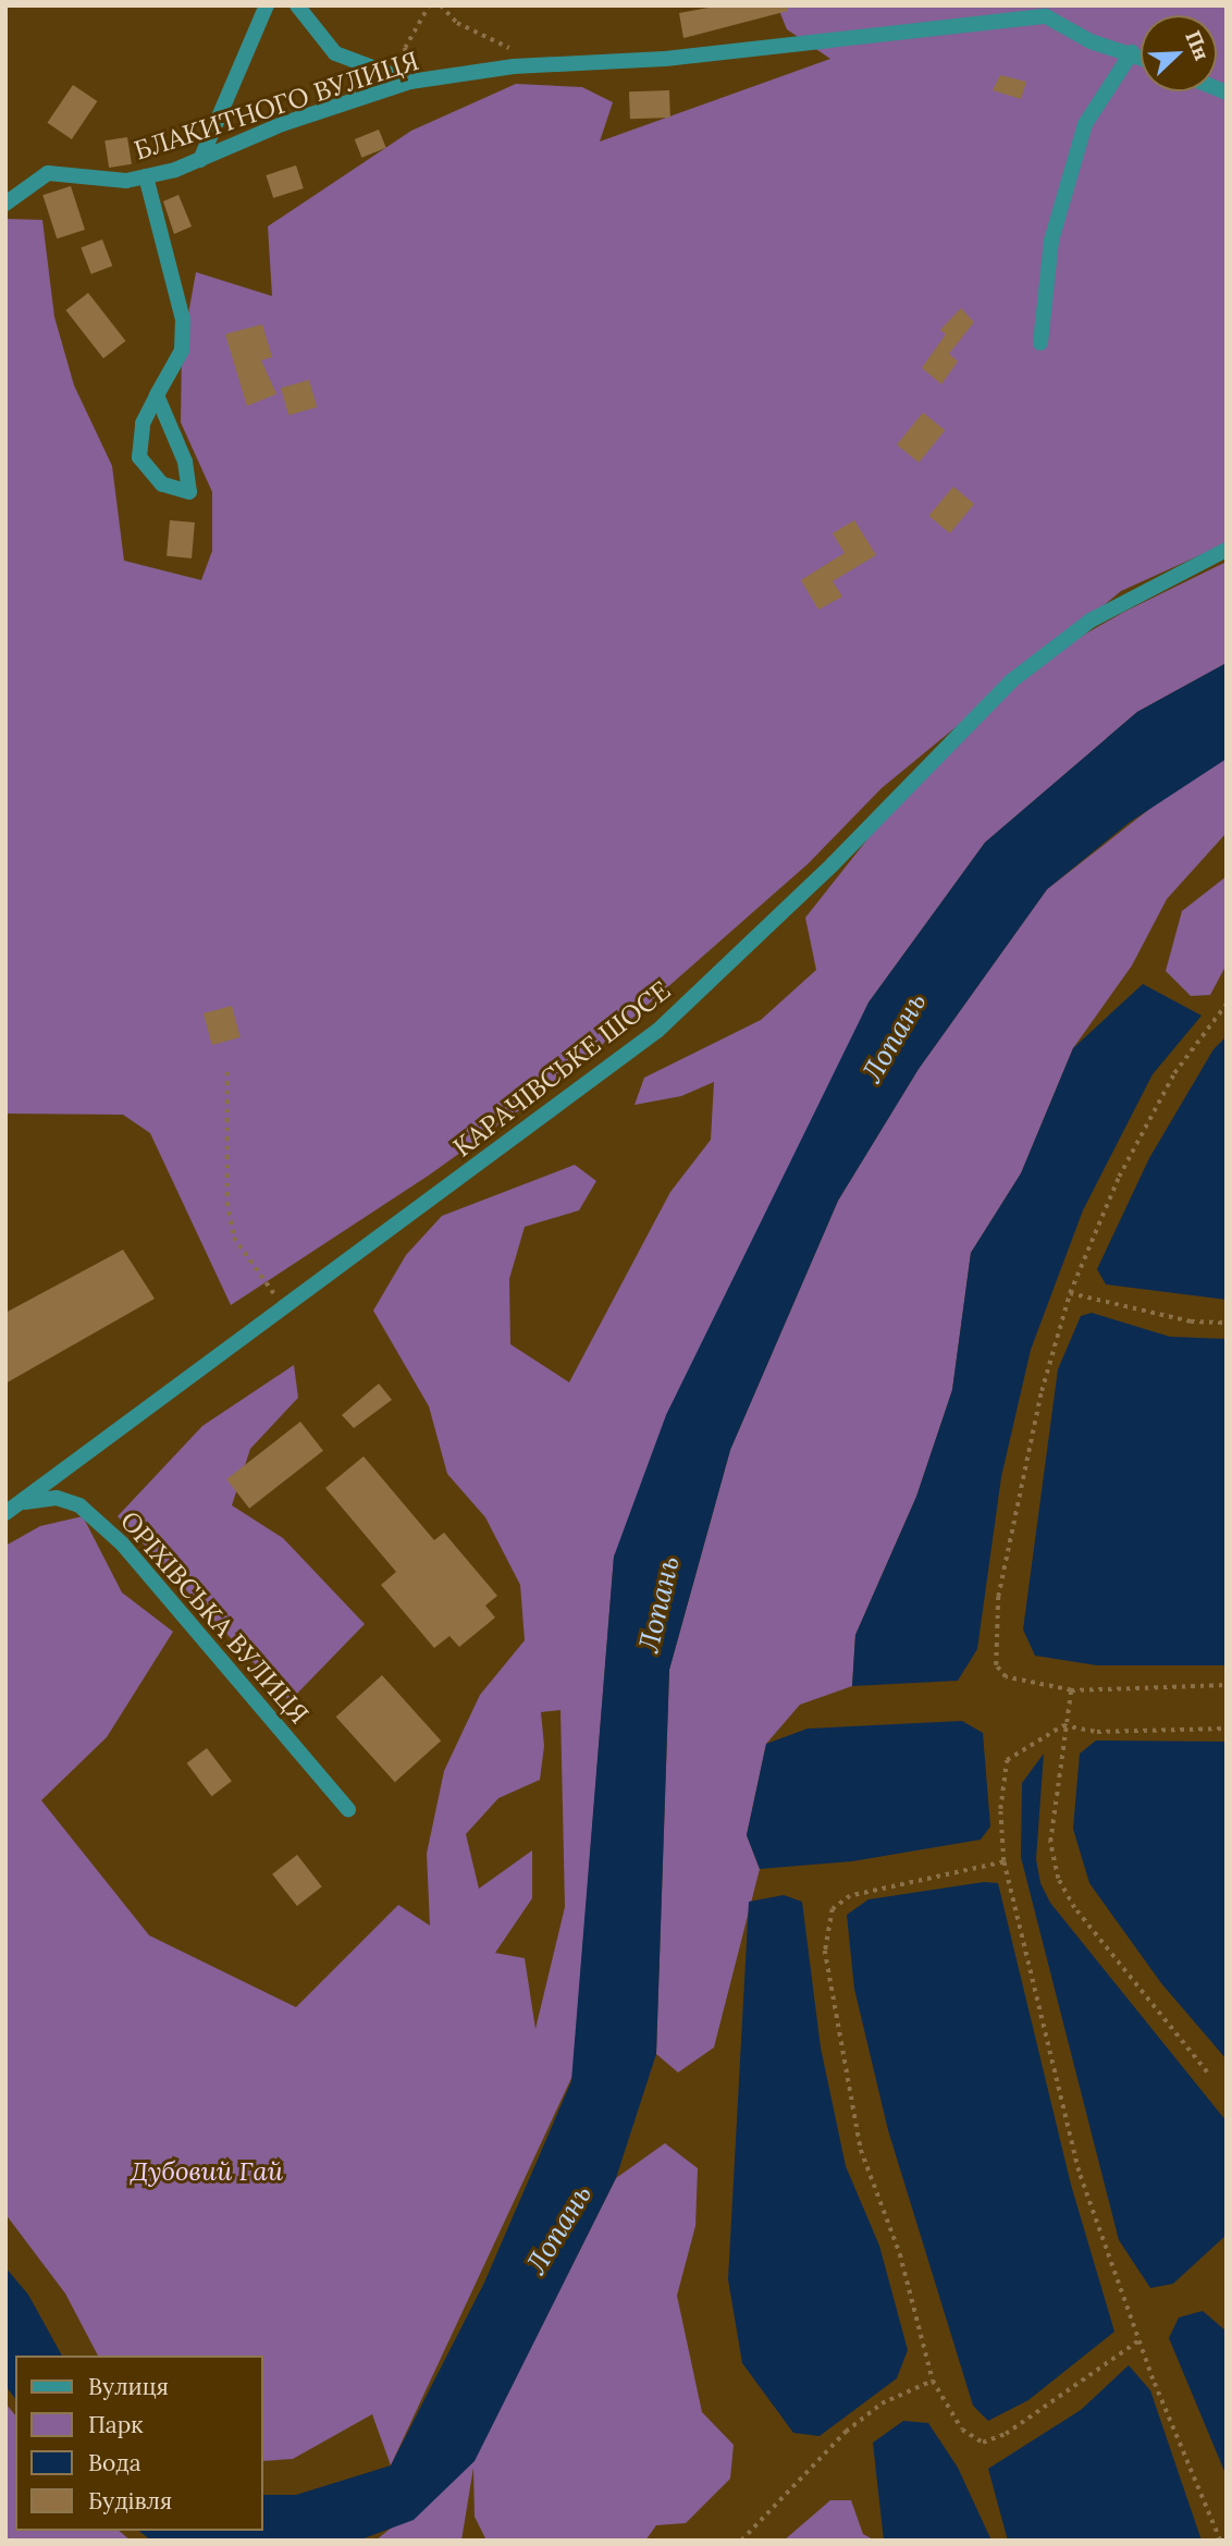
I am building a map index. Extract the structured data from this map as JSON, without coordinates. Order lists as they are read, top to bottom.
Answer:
{
  "streets": {
    "street": ["БЛАКИТНОГО ВУЛИЦЯ", "КАРАЧІВСЬКЕ ШОСЕ", "ОРІХІВСЬКА ВУЛИЦЯ"]
  },
  "crossings": [
    ["КАРАЧІВСЬКЕ ШОСЕ", "ОРІХІВСЬКА ВУЛИЦЯ"]
  ],
  "water": ["Лопань"],
  "parks": ["Дубовий Гай"],
  "legend": [
    "Вулиця",
    "Парк",
    "Вода",
    "Будівля"
  ],
  "north": "top right"
}
